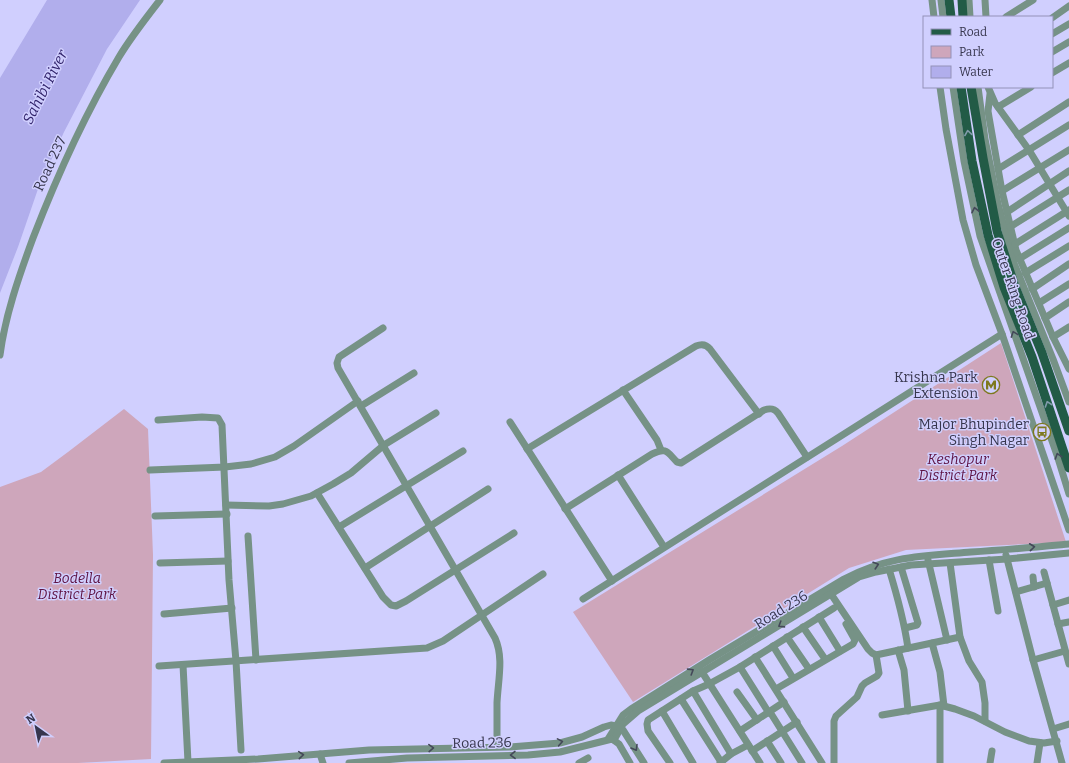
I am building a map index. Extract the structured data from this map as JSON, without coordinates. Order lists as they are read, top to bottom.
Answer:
{
  "streets": {
    "main road": ["Outer Ring Road"],
    "street": ["Road 237", "Road 236"]
  },
  "water": ["Sahibi River"],
  "parks": ["Keshopur District Park", "Bodella District Park"],
  "places": {
    "metro station": ["Krishna Park Extension"],
    "bus stop": ["Major Bhupinder Singh Nagar"]
  },
  "legend": ["Road", "Park", "Water"],
  "north": "top left"
}
